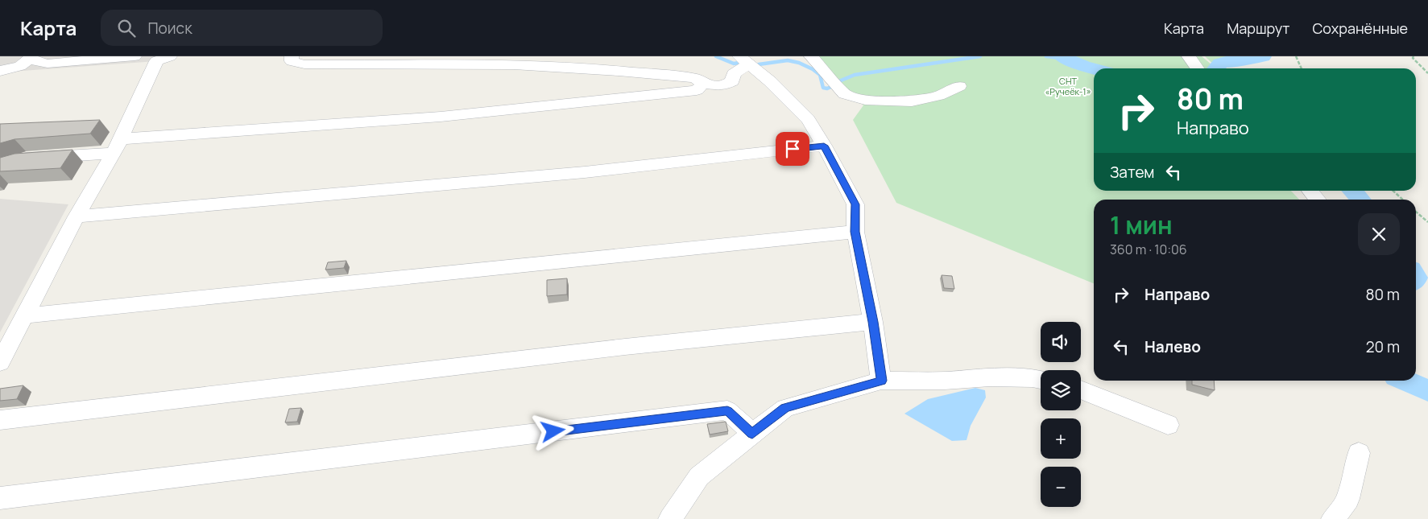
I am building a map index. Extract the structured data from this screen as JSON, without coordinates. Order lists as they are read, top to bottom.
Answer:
{
  "parks": ["СНТ «Ручеёк-1»"],
  "page": {
    "header": "Карта",
    "search": "Поиск",
    "nav": ["Карта", "Маршрут", "Сохранённые"],
    "turn": ["80 m", "Направо"],
    "then": "Затем",
    "heading": ["1 мин", "360 m · 10:06"],
    "list": [
      {
        "name": "Направо",
        "value": "80 m"
      },
      {
        "name": "Налево",
        "value": "20 m"
      }
    ],
    "map_buttons": ["+", "−"]
  }
}
